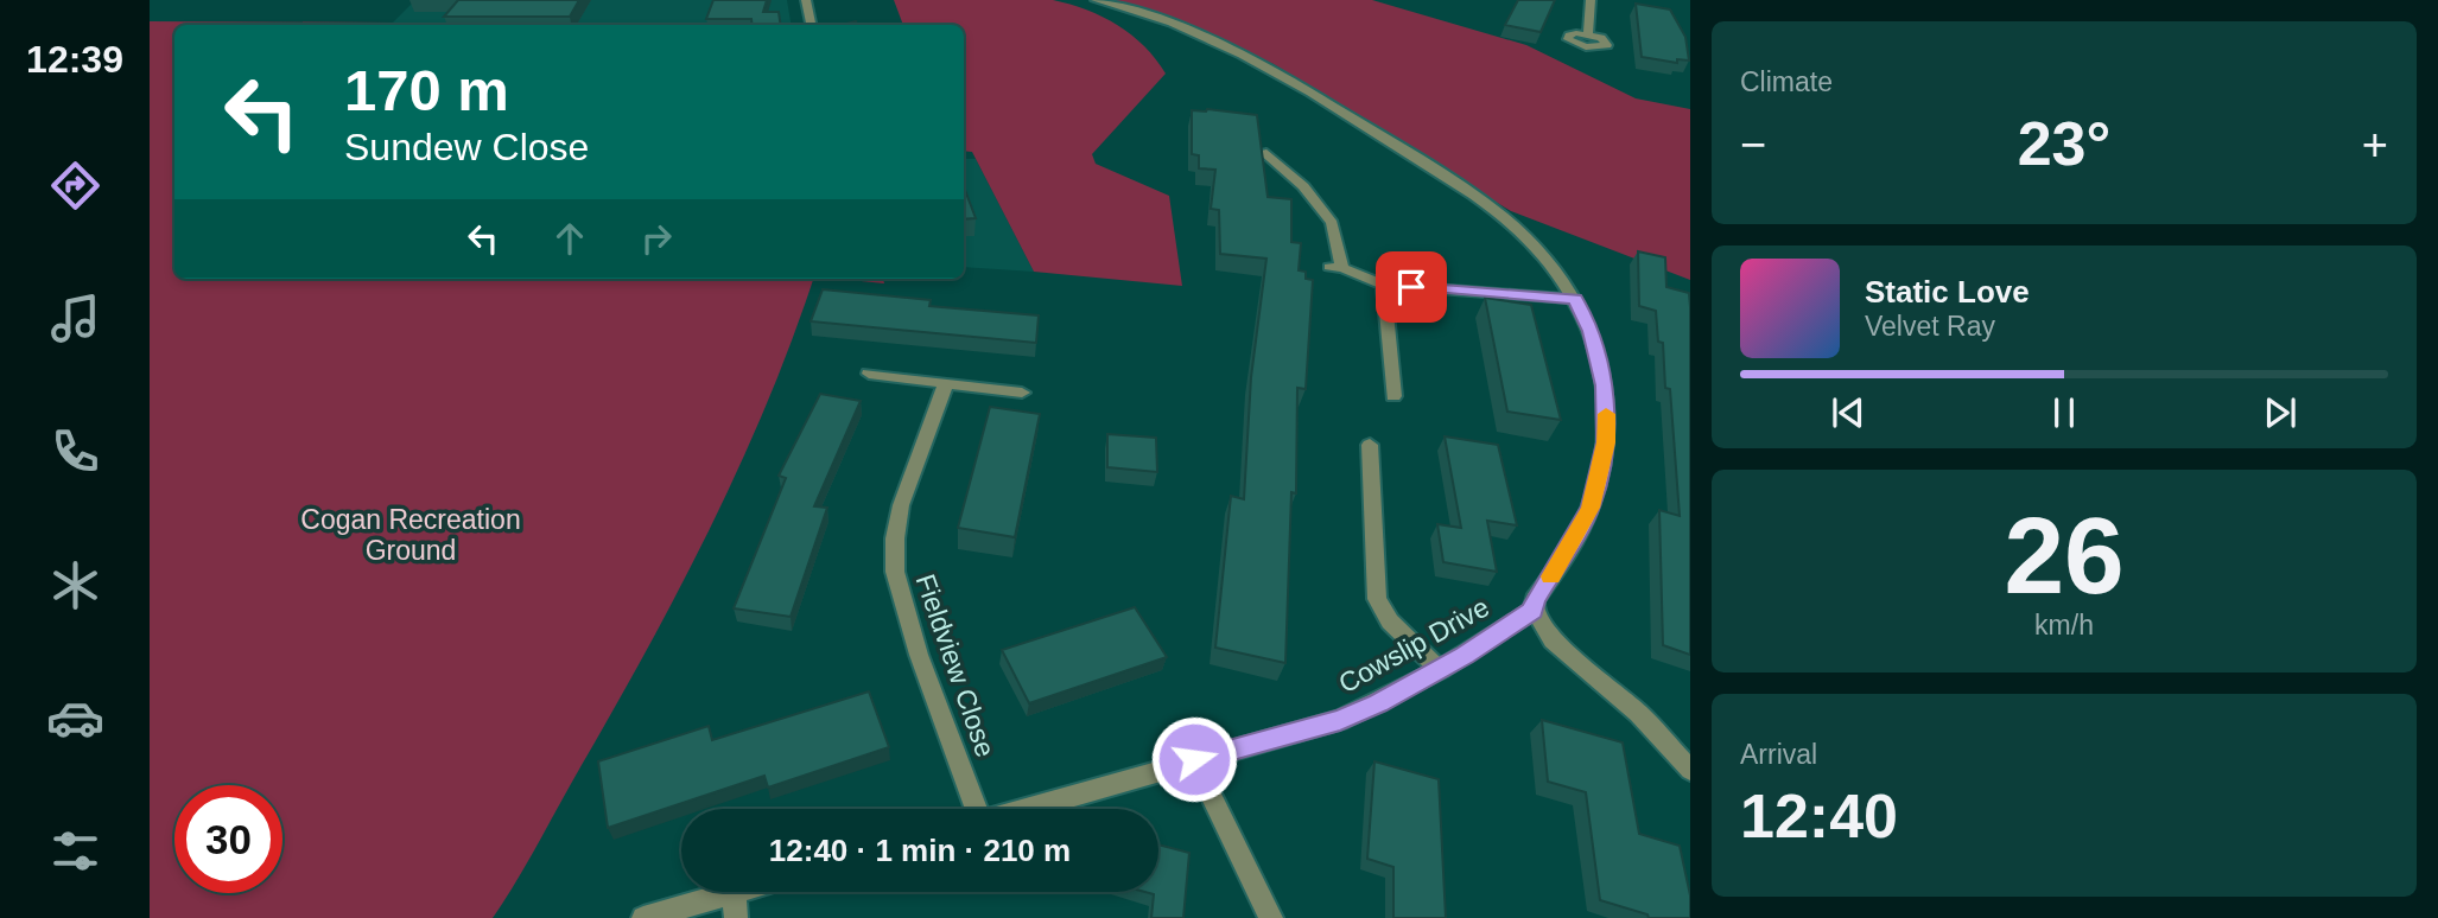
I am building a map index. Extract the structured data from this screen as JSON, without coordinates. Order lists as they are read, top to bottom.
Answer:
{
  "streets": {
    "street": ["Cowslip Drive", "Fieldview Close"]
  },
  "parks": ["Cogan Recreation Ground"],
  "page": {
    "tabs": "12:39",
    "tile": [
      "Climate",
      ["26", "km/h"],
      ["Arrival", "12:40"]
    ],
    "turn": ["170 m", "Sundew Close"],
    "heat": ["−", "23°", "+"],
    "song": ["Static Love", "Velvet Ray"],
    "limit": "30",
    "trip": "12:40 · 1 min · 210 m"
  }
}
